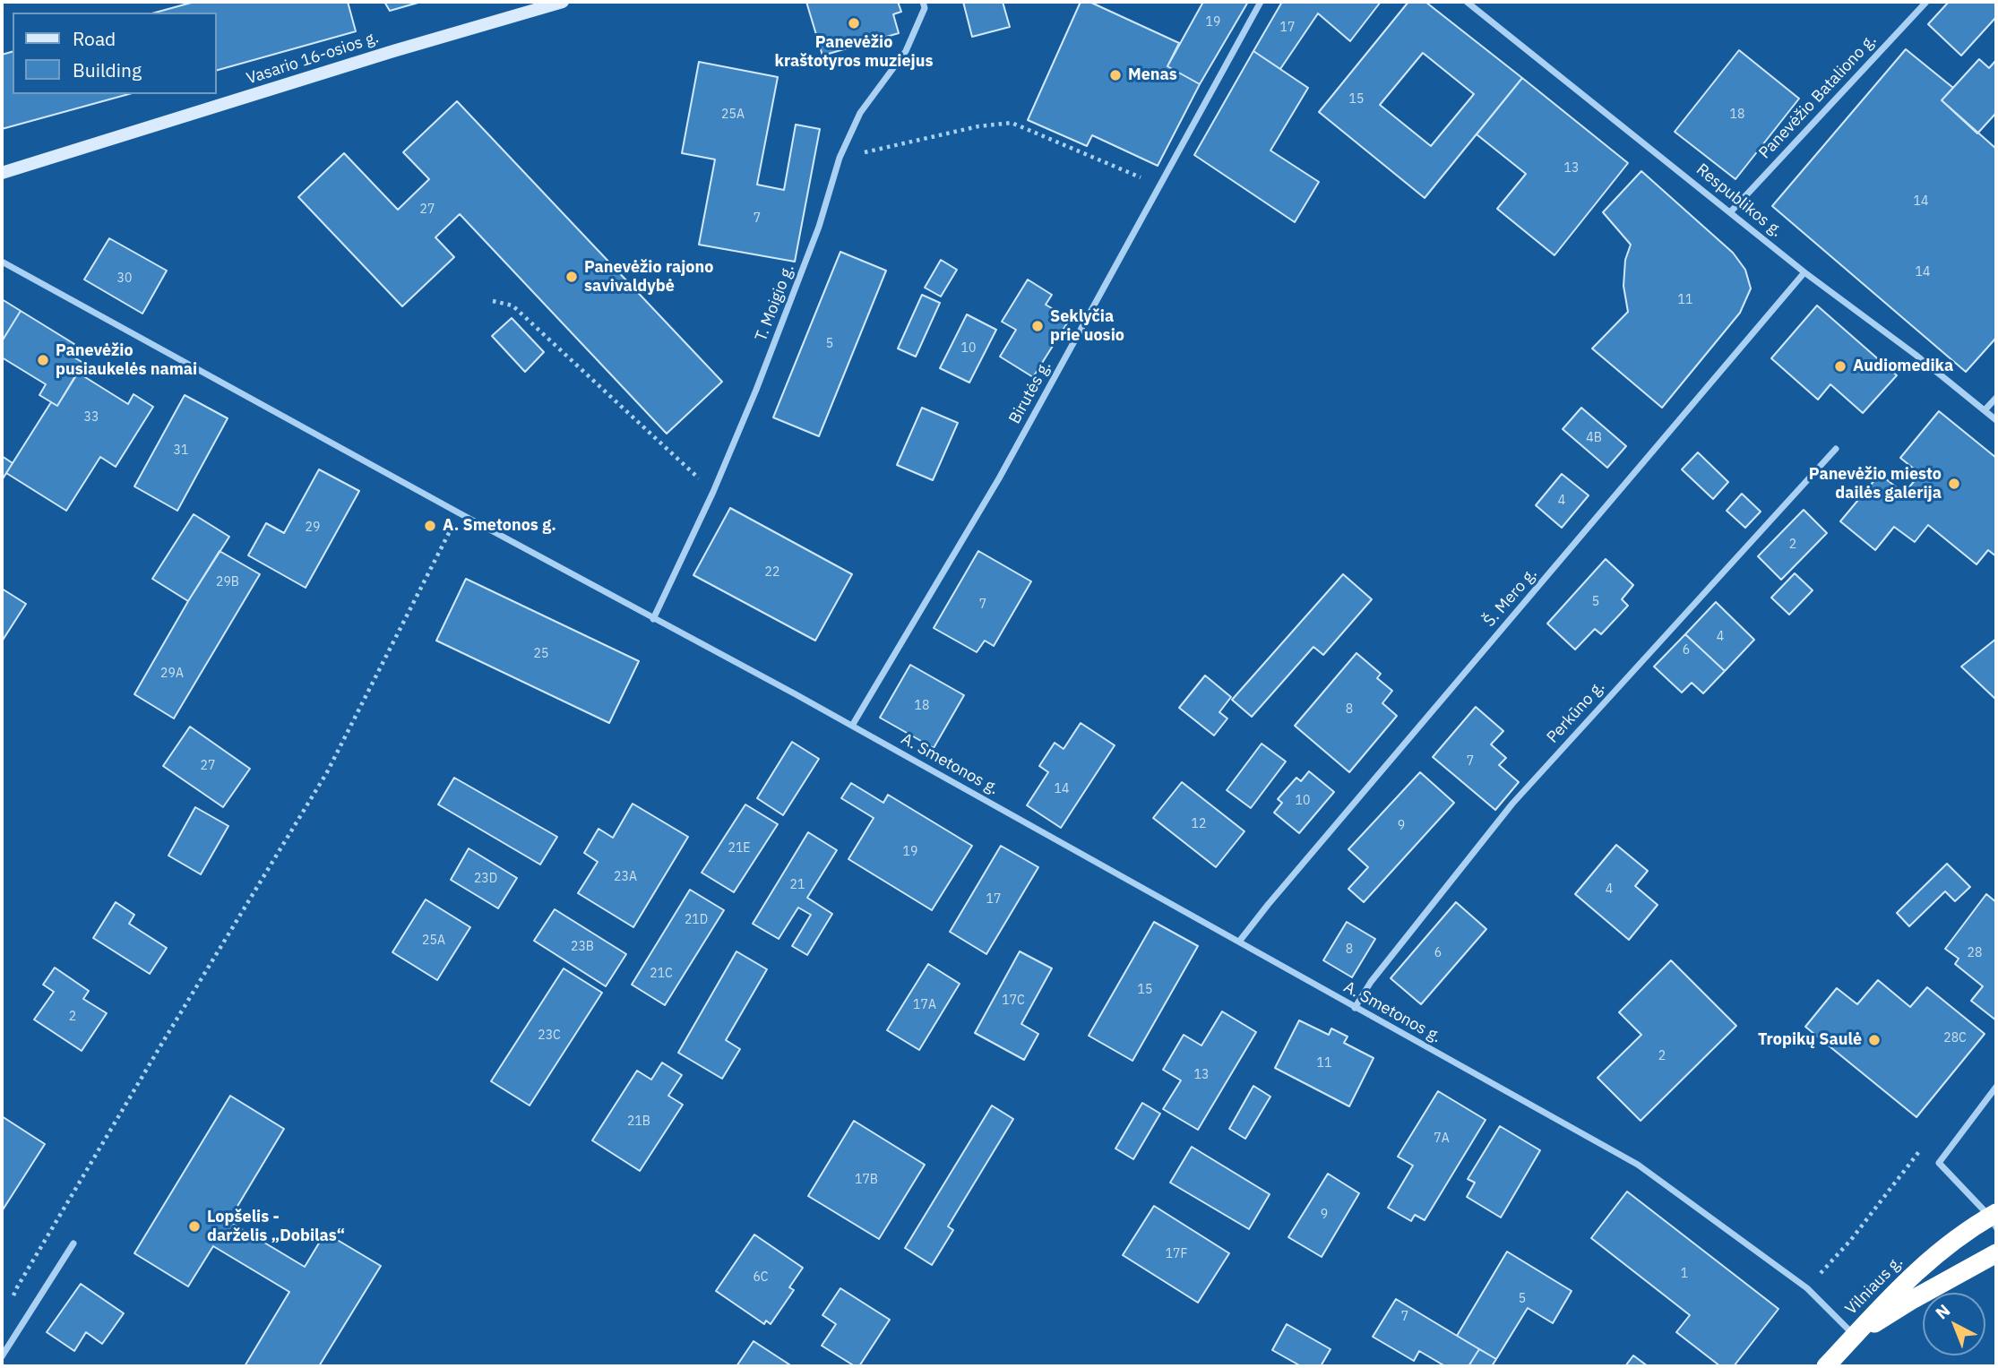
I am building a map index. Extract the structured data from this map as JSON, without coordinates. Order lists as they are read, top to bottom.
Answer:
{
  "streets": {
    "highway": ["Vilniaus g."],
    "main road": ["Vasario 16-osios g."],
    "street": [
      "Panevėžio Bataliono g.",
      "Respublikos g.",
      "T. Moigio g.",
      "Birutės g.",
      "Š. Mero g.",
      "Perkūno g.",
      "A. Smetonos g."
    ]
  },
  "crossings": [
    ["Panevėžio Bataliono g.", "Respublikos g."],
    ["Respublikos g.", "Š. Mero g."],
    ["T. Moigio g.", "A. Smetonos g."],
    ["Birutės g.", "A. Smetonos g."],
    ["Š. Mero g.", "A. Smetonos g."],
    ["Perkūno g.", "A. Smetonos g."],
    ["A. Smetonos g.", "Vilniaus g."]
  ],
  "places": [
    "Panevėžio kraštotyros muziejus",
    "Menas",
    "Panevėžio rajono savivaldybė",
    "Seklyčia prie uosio",
    "Panevėžio pusiaukelės namai",
    "Audiomedika",
    "Panevėžio miesto dailės galerija",
    "A. Smetonos g.",
    "Tropikų Saulė",
    "Lopšelis - darželis „Dobilas“"
  ],
  "house_numbers": [
    "19",
    "17",
    "15",
    "25A",
    "18",
    "13",
    "14",
    "27",
    "7",
    "14",
    "30",
    "11",
    "5",
    "10",
    "33",
    "4B",
    "31",
    "4",
    "29",
    "2",
    "22",
    "29B",
    "5",
    "7",
    "4",
    "6",
    "25",
    "29A",
    "18",
    "8",
    "7",
    "27",
    "14",
    "10",
    "12",
    "9",
    "21E",
    "19",
    "23A",
    "23D",
    "21",
    "4",
    "17",
    "21D",
    "25A",
    "23B",
    "8",
    "6",
    "28",
    "21C",
    "15",
    "17C",
    "17A",
    "2",
    "23C",
    "28C",
    "2",
    "11",
    "13",
    "21B",
    "7A",
    "17B",
    "9",
    "17F",
    "1",
    "6C",
    "5",
    "7"
  ],
  "legend": ["Road", "Building"],
  "north": "top left"
}
